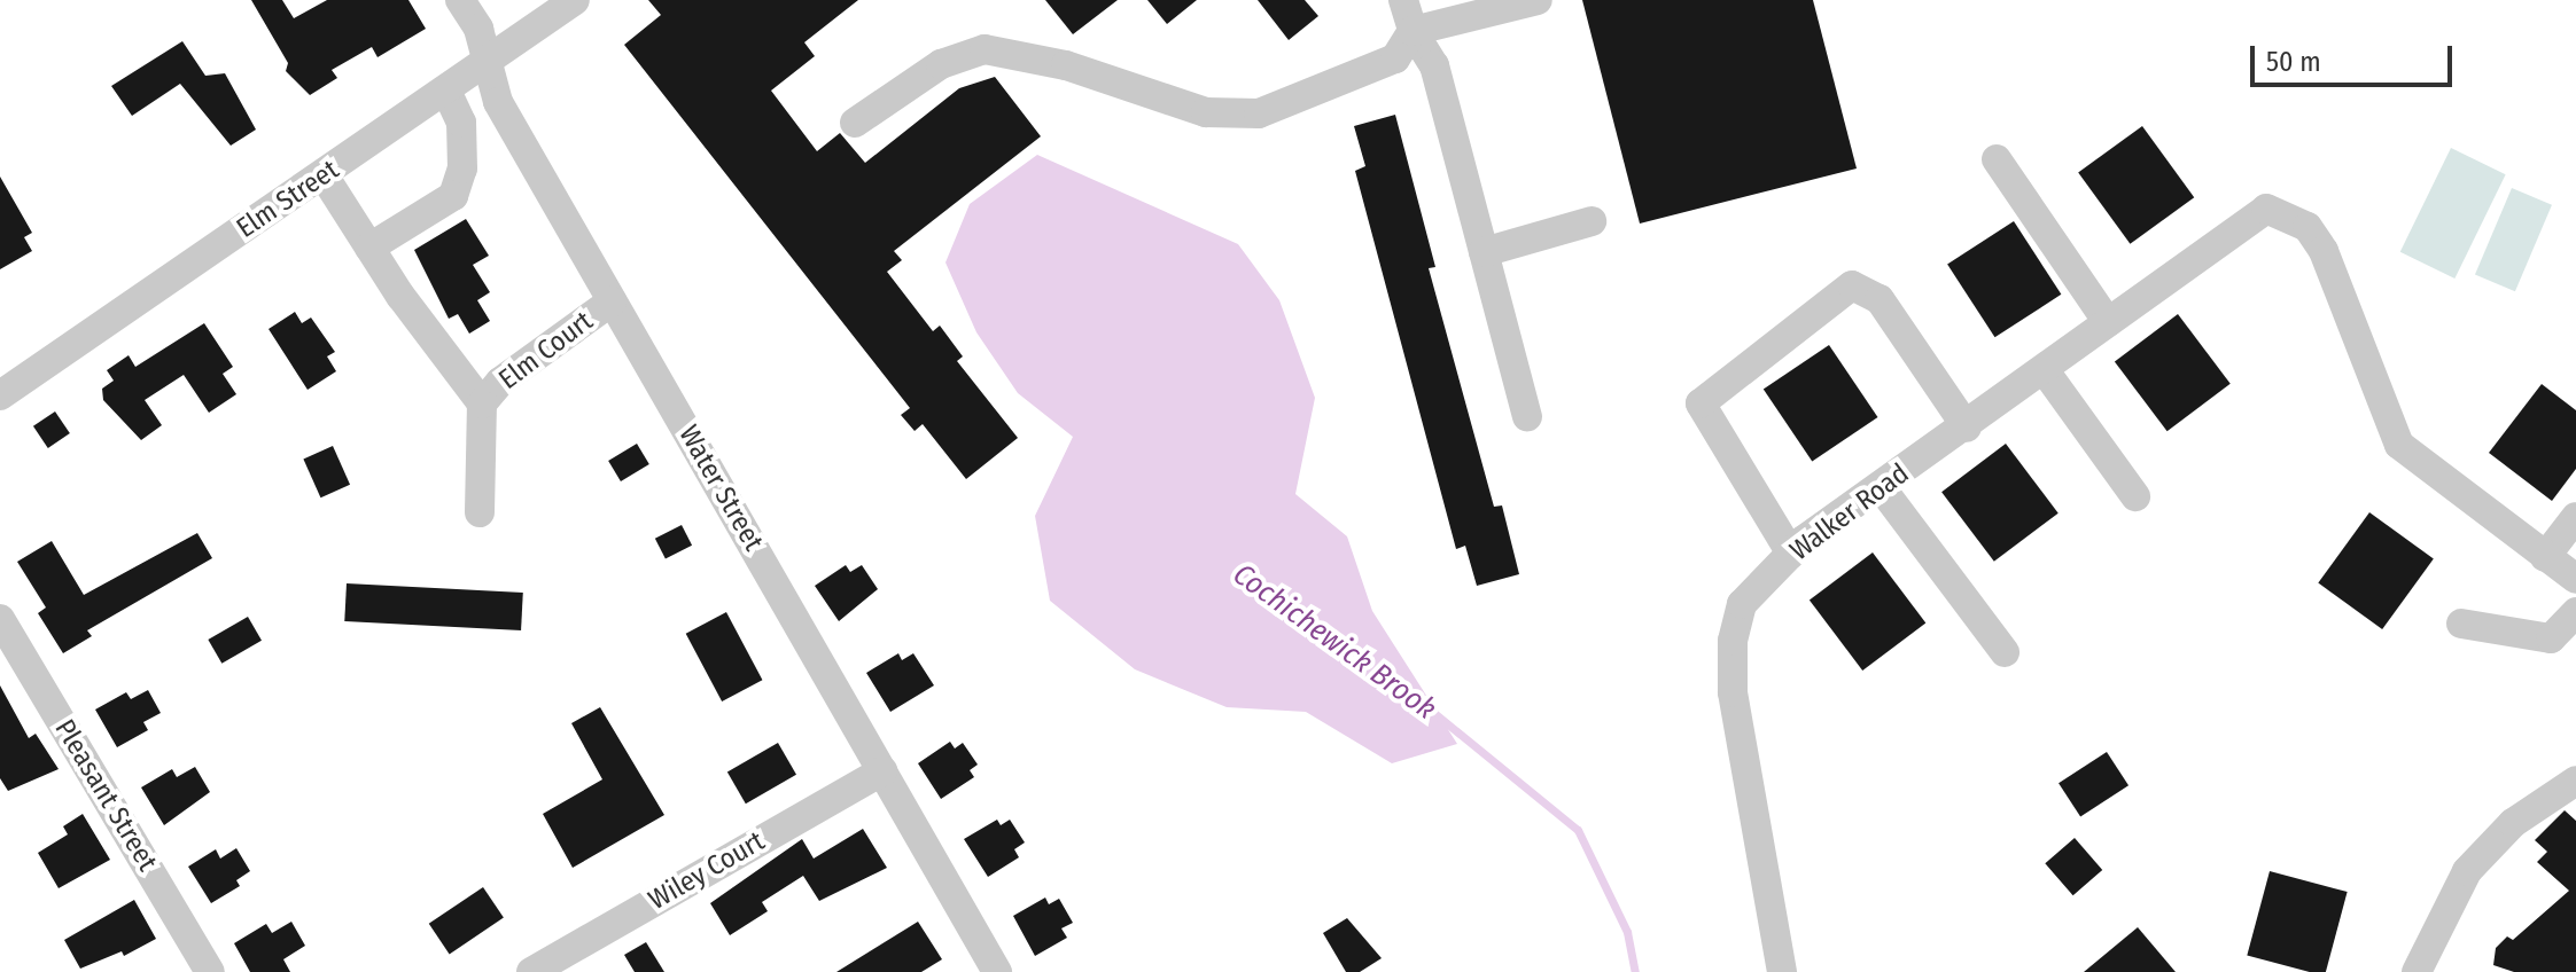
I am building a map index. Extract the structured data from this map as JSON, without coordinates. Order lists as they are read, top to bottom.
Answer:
{
  "streets": {
    "street": [
      "Elm Street",
      "Elm Court",
      "Water Street",
      "Walker Road",
      "Pleasant Street",
      "Wiley Court"
    ]
  },
  "crossings": [
    ["Elm Street", "Water Street"],
    ["Elm Court", "Water Street"],
    ["Water Street", "Wiley Court"]
  ],
  "water": ["Cochichewick Brook"],
  "scale_bar": "50 m"
}
